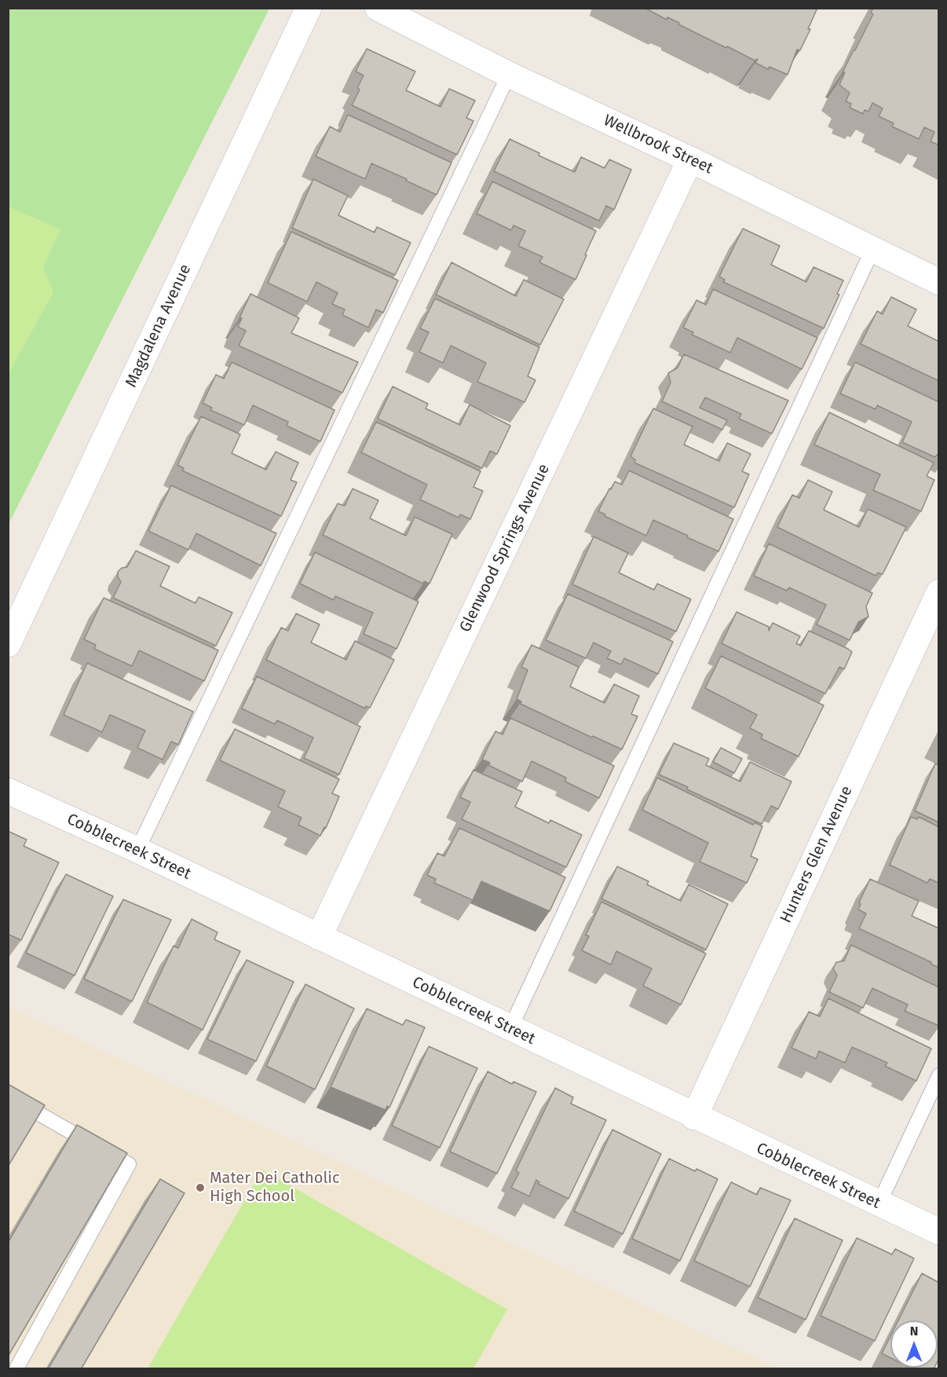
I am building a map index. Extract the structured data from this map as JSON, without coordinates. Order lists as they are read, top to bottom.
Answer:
{
  "streets": {
    "street": [
      "Wellbrook Street",
      "Magdalena Avenue",
      "Glenwood Springs Avenue",
      "Cobblecreek Street",
      "Hunters Glen Avenue"
    ]
  },
  "crossings": [
    ["Wellbrook Street", "Glenwood Springs Avenue"],
    ["Glenwood Springs Avenue", "Cobblecreek Street"],
    ["Cobblecreek Street", "Hunters Glen Avenue"]
  ],
  "places": ["Mater Dei Catholic High School"],
  "north": "top"
}
